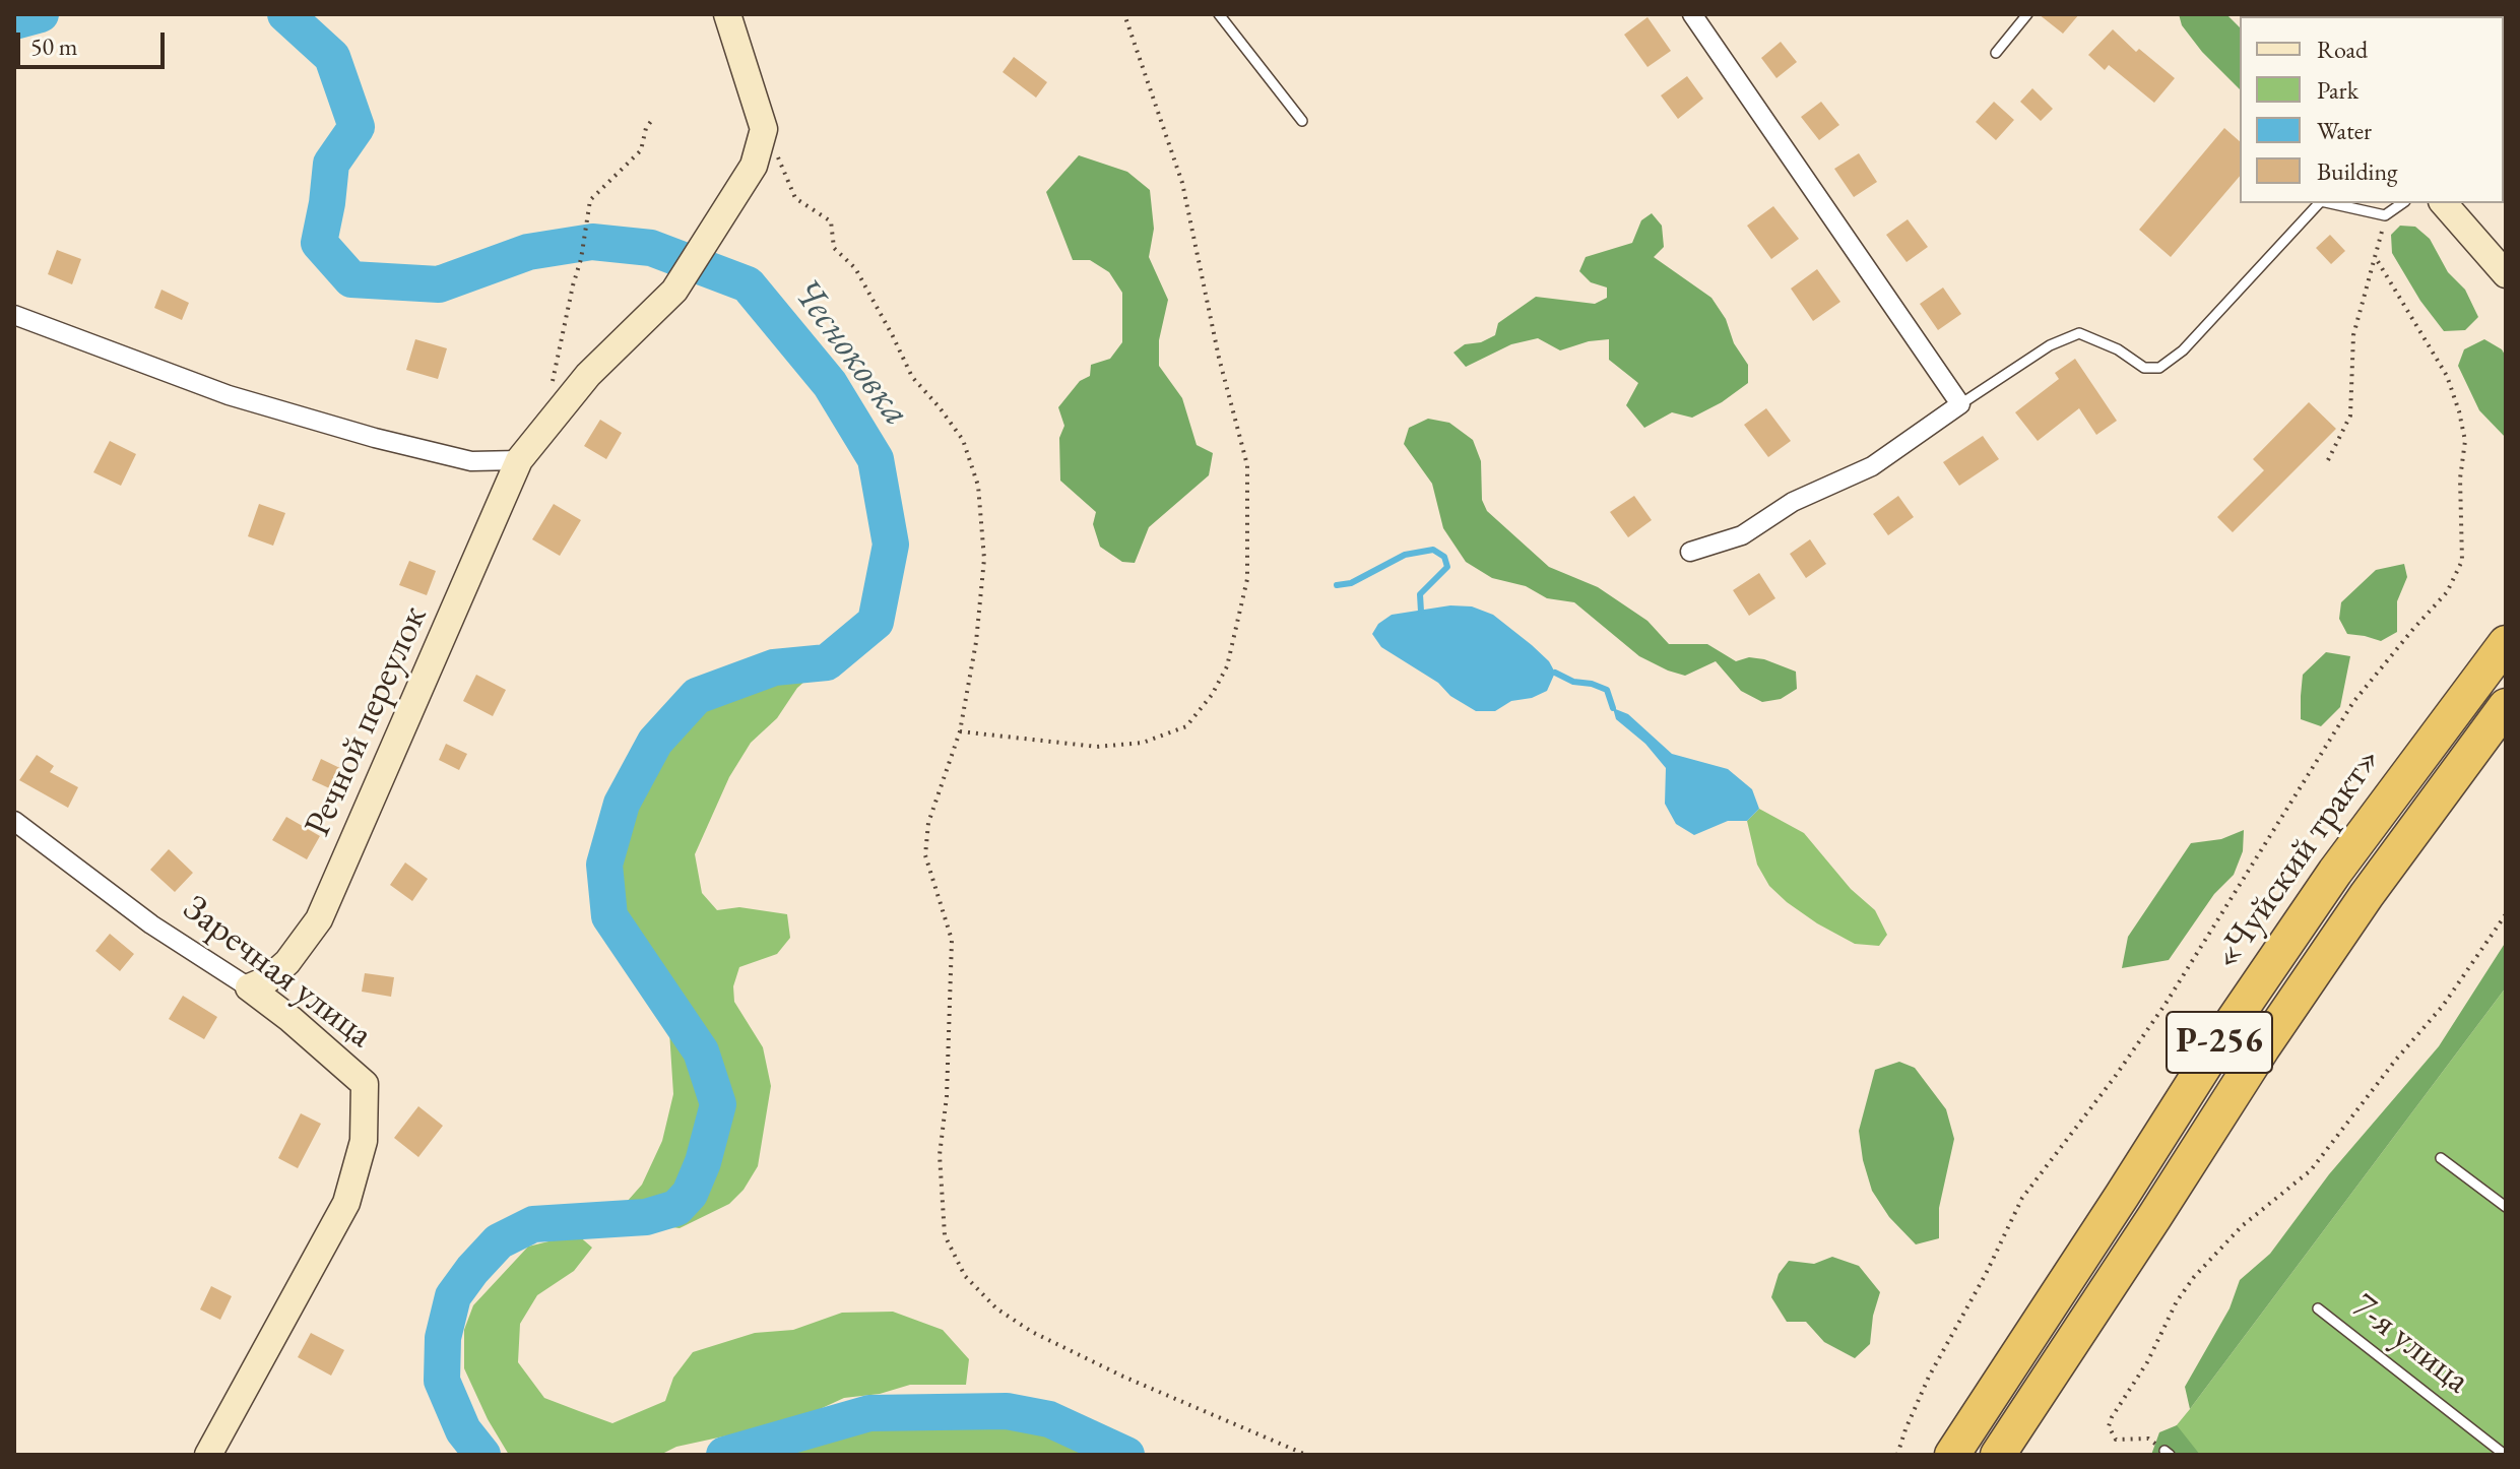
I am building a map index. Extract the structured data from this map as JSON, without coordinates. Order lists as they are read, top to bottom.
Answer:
{
  "streets": {
    "highway": ["«Чуйский тракт»", "Р-256"],
    "street": ["Речной переулок", "Заречная улица"],
    "lane": ["7-я улица"]
  },
  "crossings": [
    ["Речной переулок", "Заречная улица"]
  ],
  "water": ["Чесноковка"],
  "legend": [
    "Road",
    "Park",
    "Water",
    "Building"
  ],
  "scale_bar": "50 m"
}
